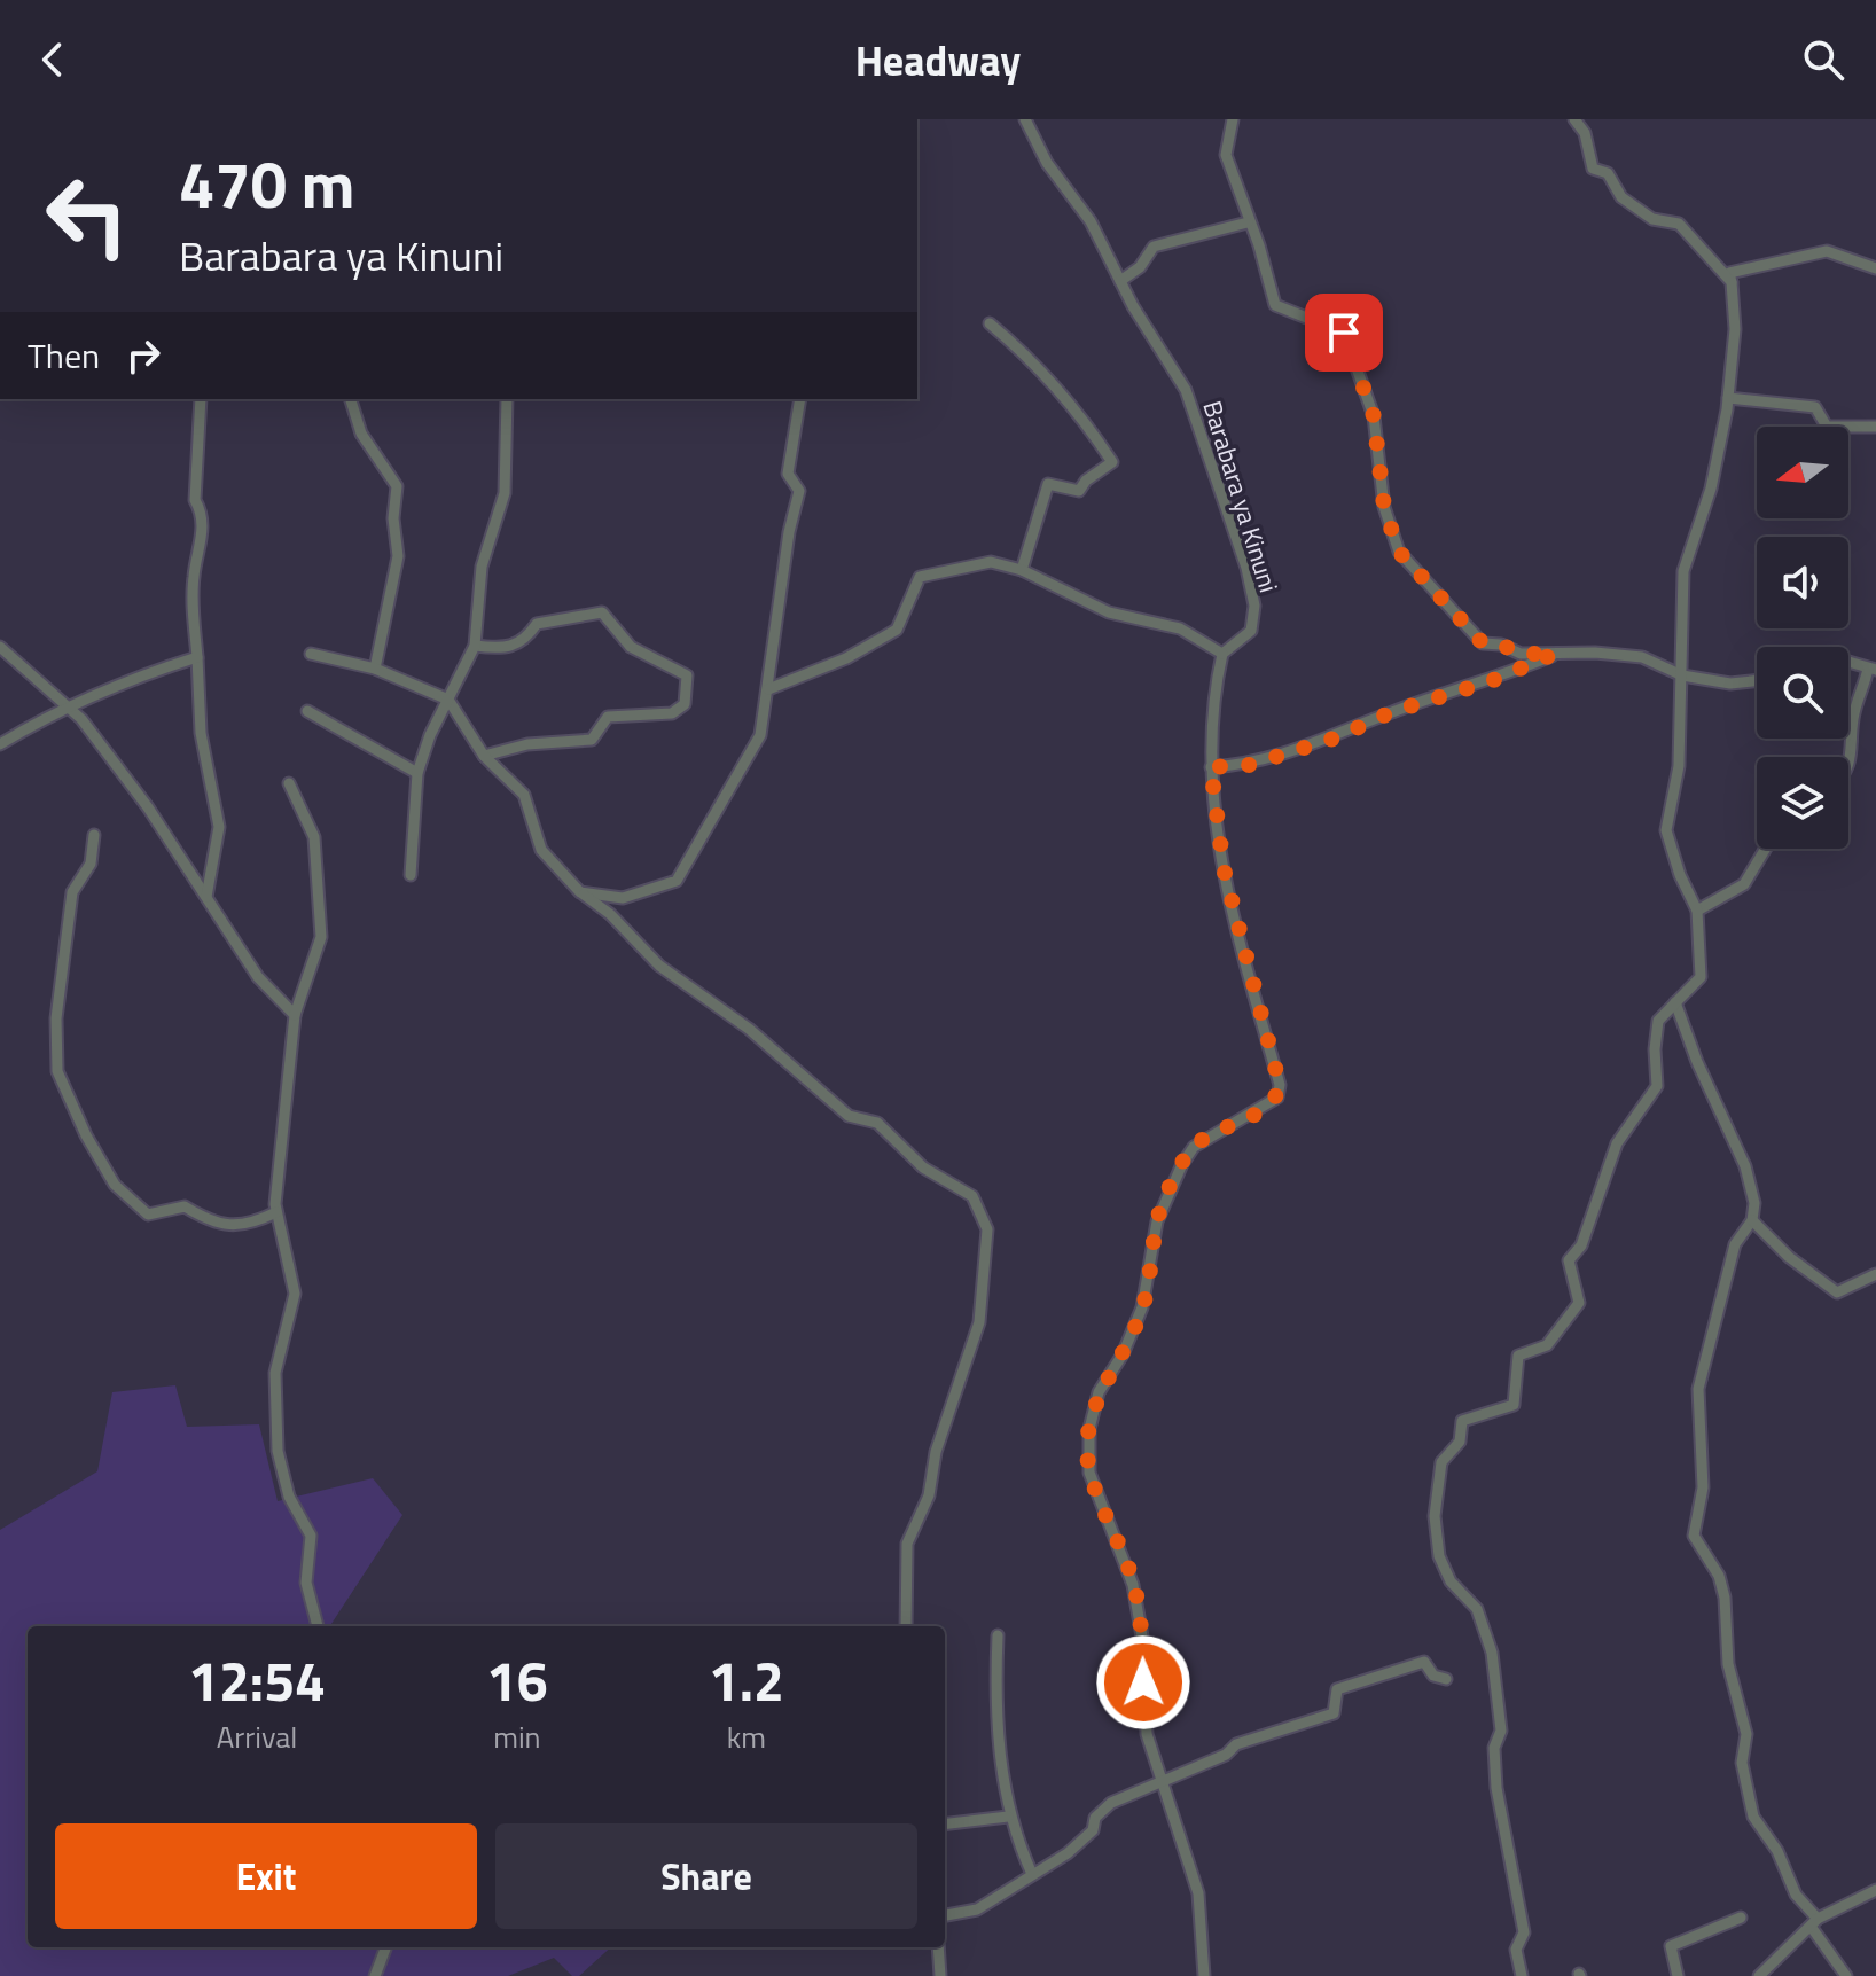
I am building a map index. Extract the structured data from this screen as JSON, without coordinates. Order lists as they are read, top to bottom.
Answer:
{
  "streets": {
    "street": ["Barabara ya Kinuni"]
  },
  "north": "left",
  "page": {
    "header": "Headway",
    "turn": ["470 m", "Barabara ya Kinuni"],
    "then": "Then",
    "eta": [
      "12:54",
      "Arrival",
      "16",
      "min",
      "1.2",
      "km"
    ],
    "buttons": ["Exit", "Share"]
  }
}
